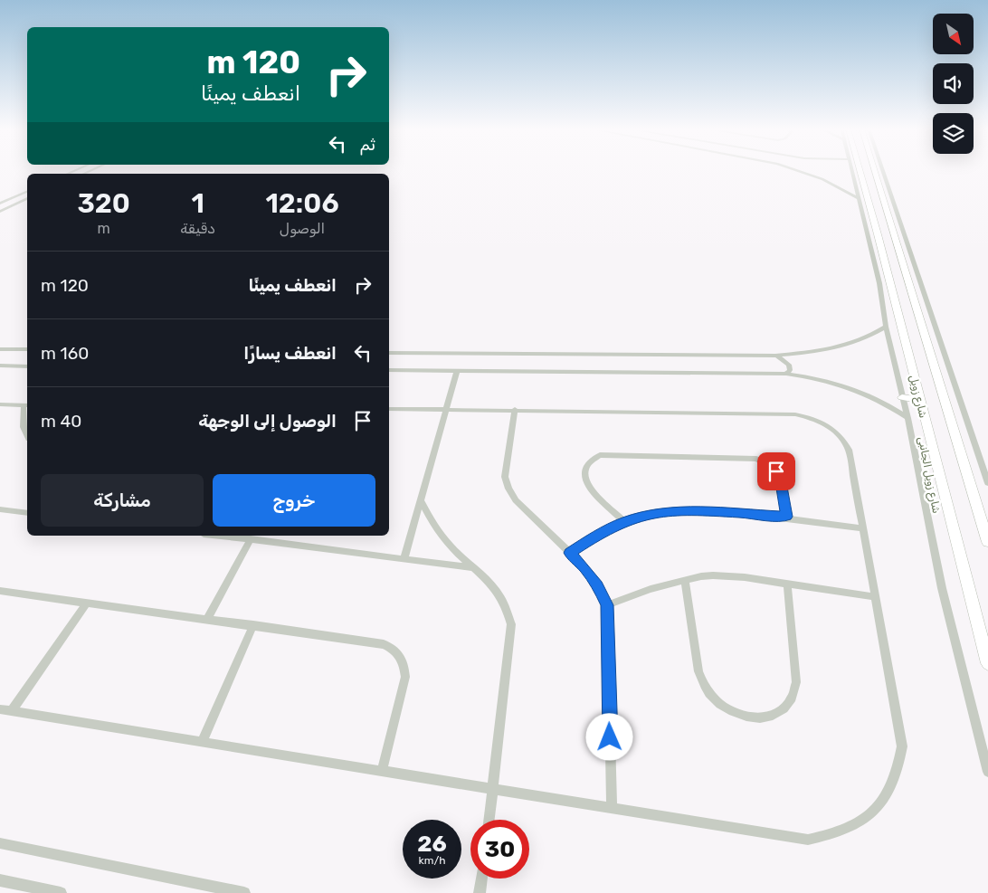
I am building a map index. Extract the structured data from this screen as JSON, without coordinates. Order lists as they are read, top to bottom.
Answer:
{
  "streets": {
    "main road": ["شارع زويل"],
    "street": ["شارع زويل الجانبى"]
  },
  "crossings": [
    ["شارع زويل", "شارع زويل الجانبى"]
  ],
  "north": "bottom right",
  "page": {
    "turn": ["120 m", "انعطف يمينًا"],
    "then": "ثم",
    "eta": [
      "12:06",
      "الوصول",
      "1",
      "دقيقة",
      "320",
      "m"
    ],
    "list": [
      {
        "name": "انعطف يمينًا",
        "value": "120 m"
      },
      {
        "name": "انعطف يسارًا",
        "value": "160 m"
      },
      {
        "name": "الوصول إلى الوجهة",
        "value": "40 m"
      }
    ],
    "buttons": ["خروج", "مشاركة"],
    "speed": "26 km/h",
    "limit": "30"
  }
}
